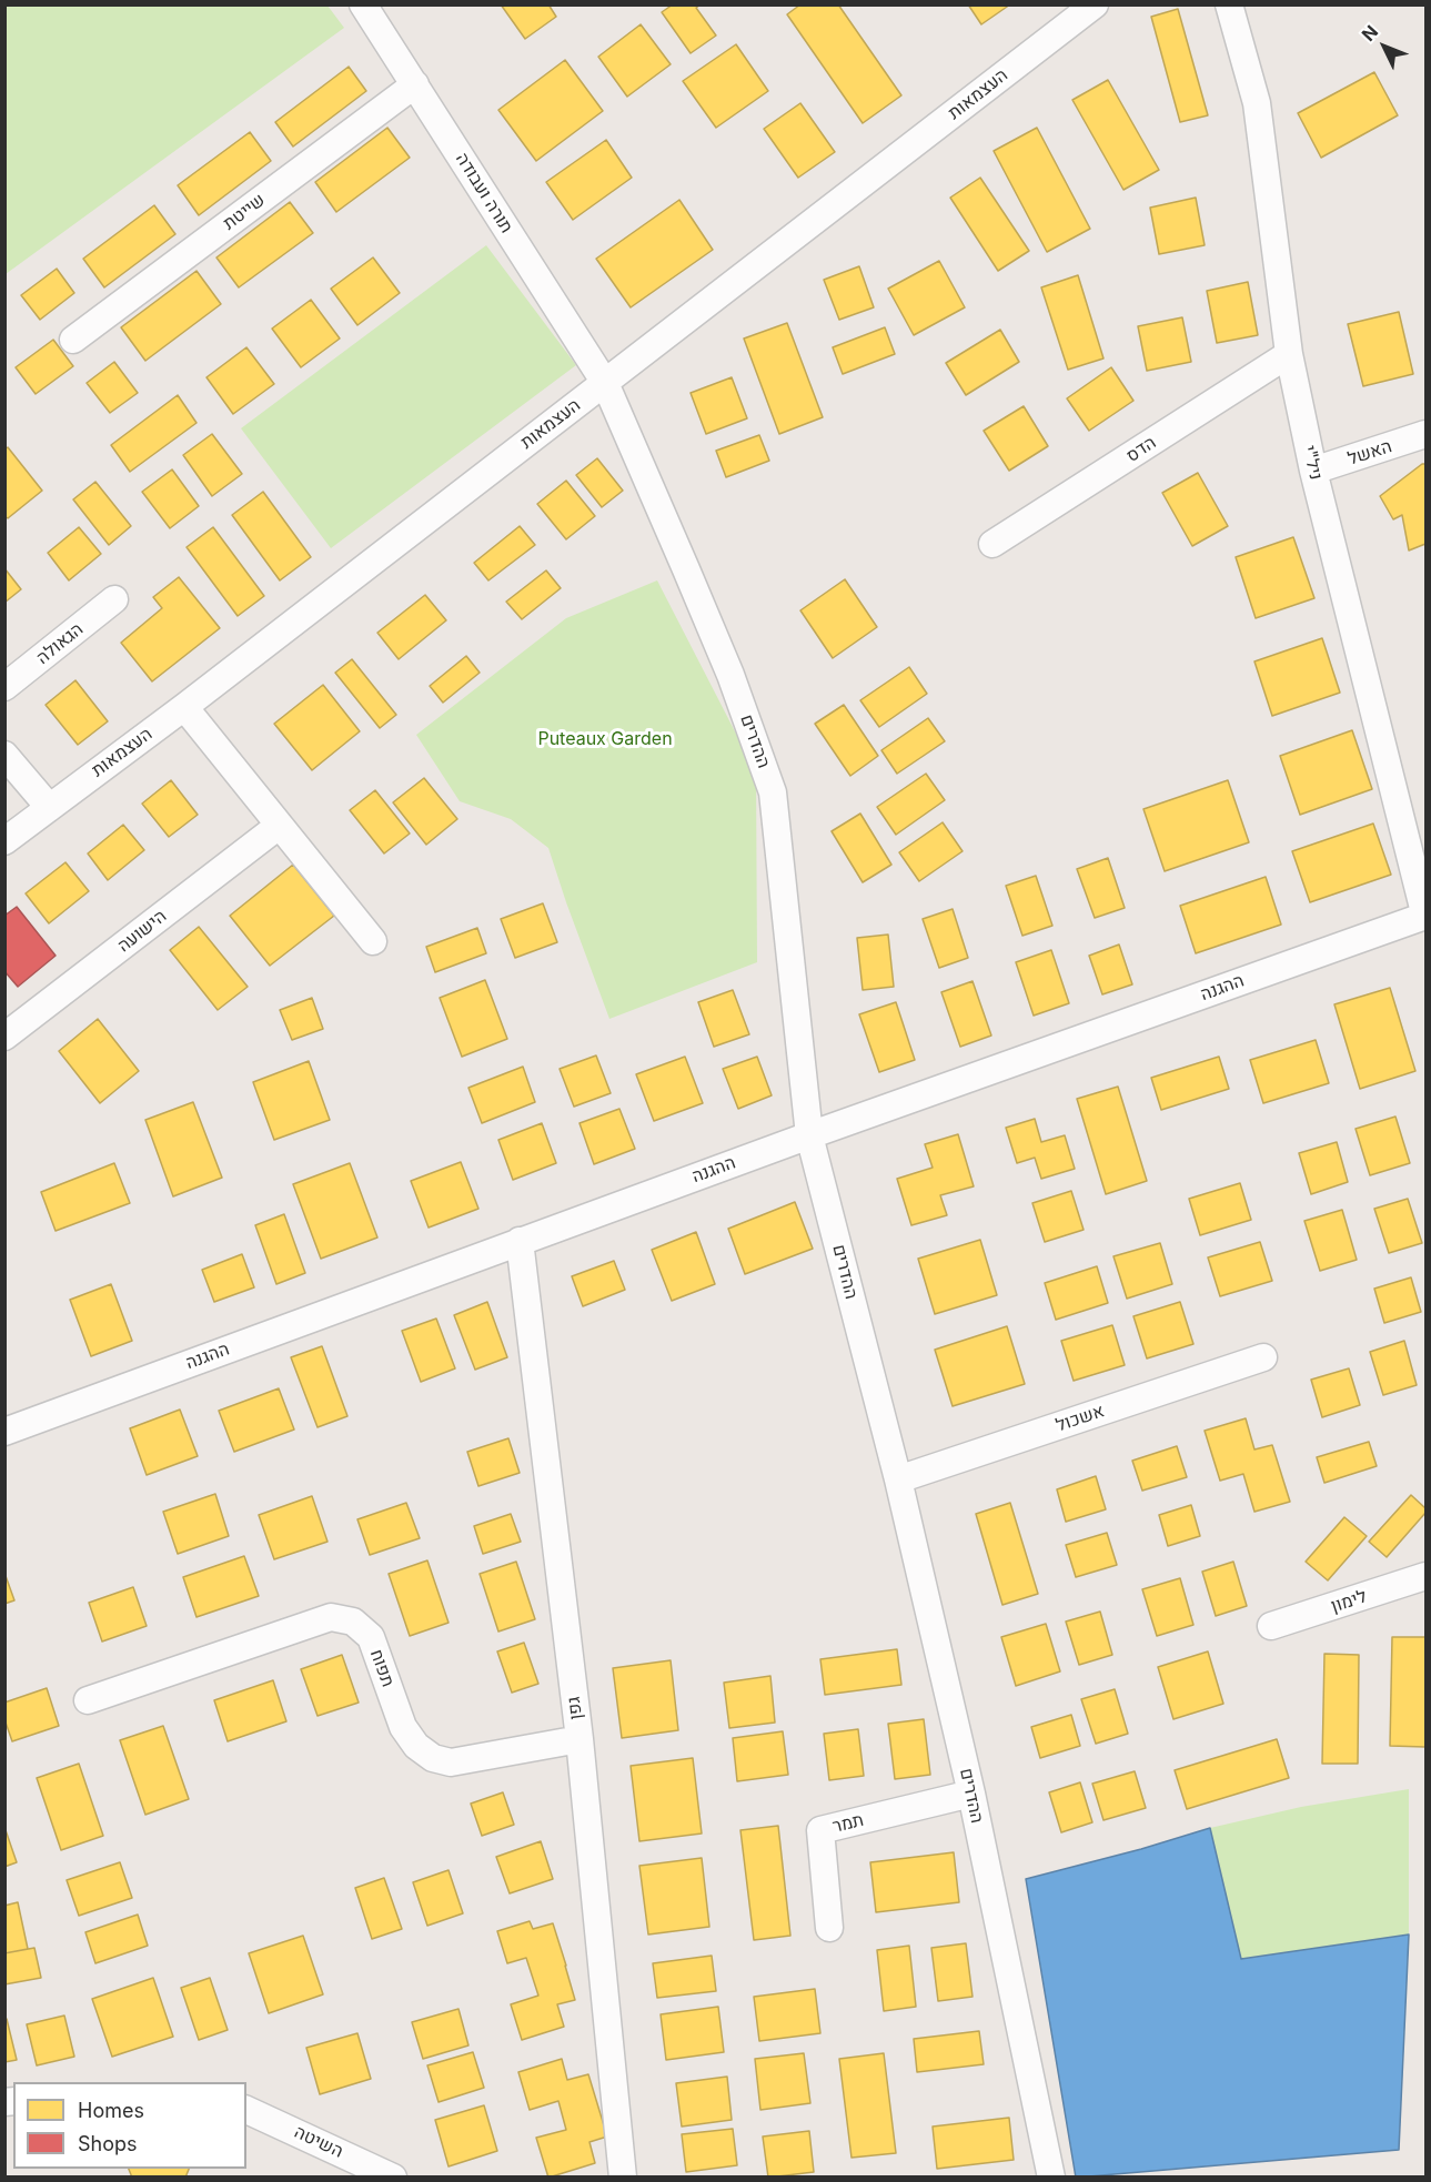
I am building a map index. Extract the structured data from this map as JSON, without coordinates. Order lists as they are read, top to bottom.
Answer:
{
  "streets": {
    "street": [
      "העצמאות",
      "תורה ועבודה",
      "שייטת",
      "הדס",
      "האשל",
      "ניל\"י",
      "הגאולה",
      "ההדרים",
      "הישועה",
      "ההגנה",
      "אשכול",
      "לימון",
      "תפוח",
      "גפן",
      "תמר",
      "השיטה"
    ]
  },
  "crossings": [
    ["העצמאות", "תורה ועבודה"],
    ["העצמאות", "ההדרים"],
    ["תורה ועבודה", "שייטת"],
    ["תורה ועבודה", "ההדרים"],
    ["הדס", "ניל\"י"],
    ["האשל", "ניל\"י"],
    ["ניל\"י", "ההגנה"],
    ["ההדרים", "ההגנה"],
    ["ההדרים", "אשכול"],
    ["ההדרים", "תמר"],
    ["ההגנה", "גפן"],
    ["תפוח", "גפן"]
  ],
  "parks": ["Puteaux Garden"],
  "legend": ["Homes", "Shops"],
  "north": "top left"
}
